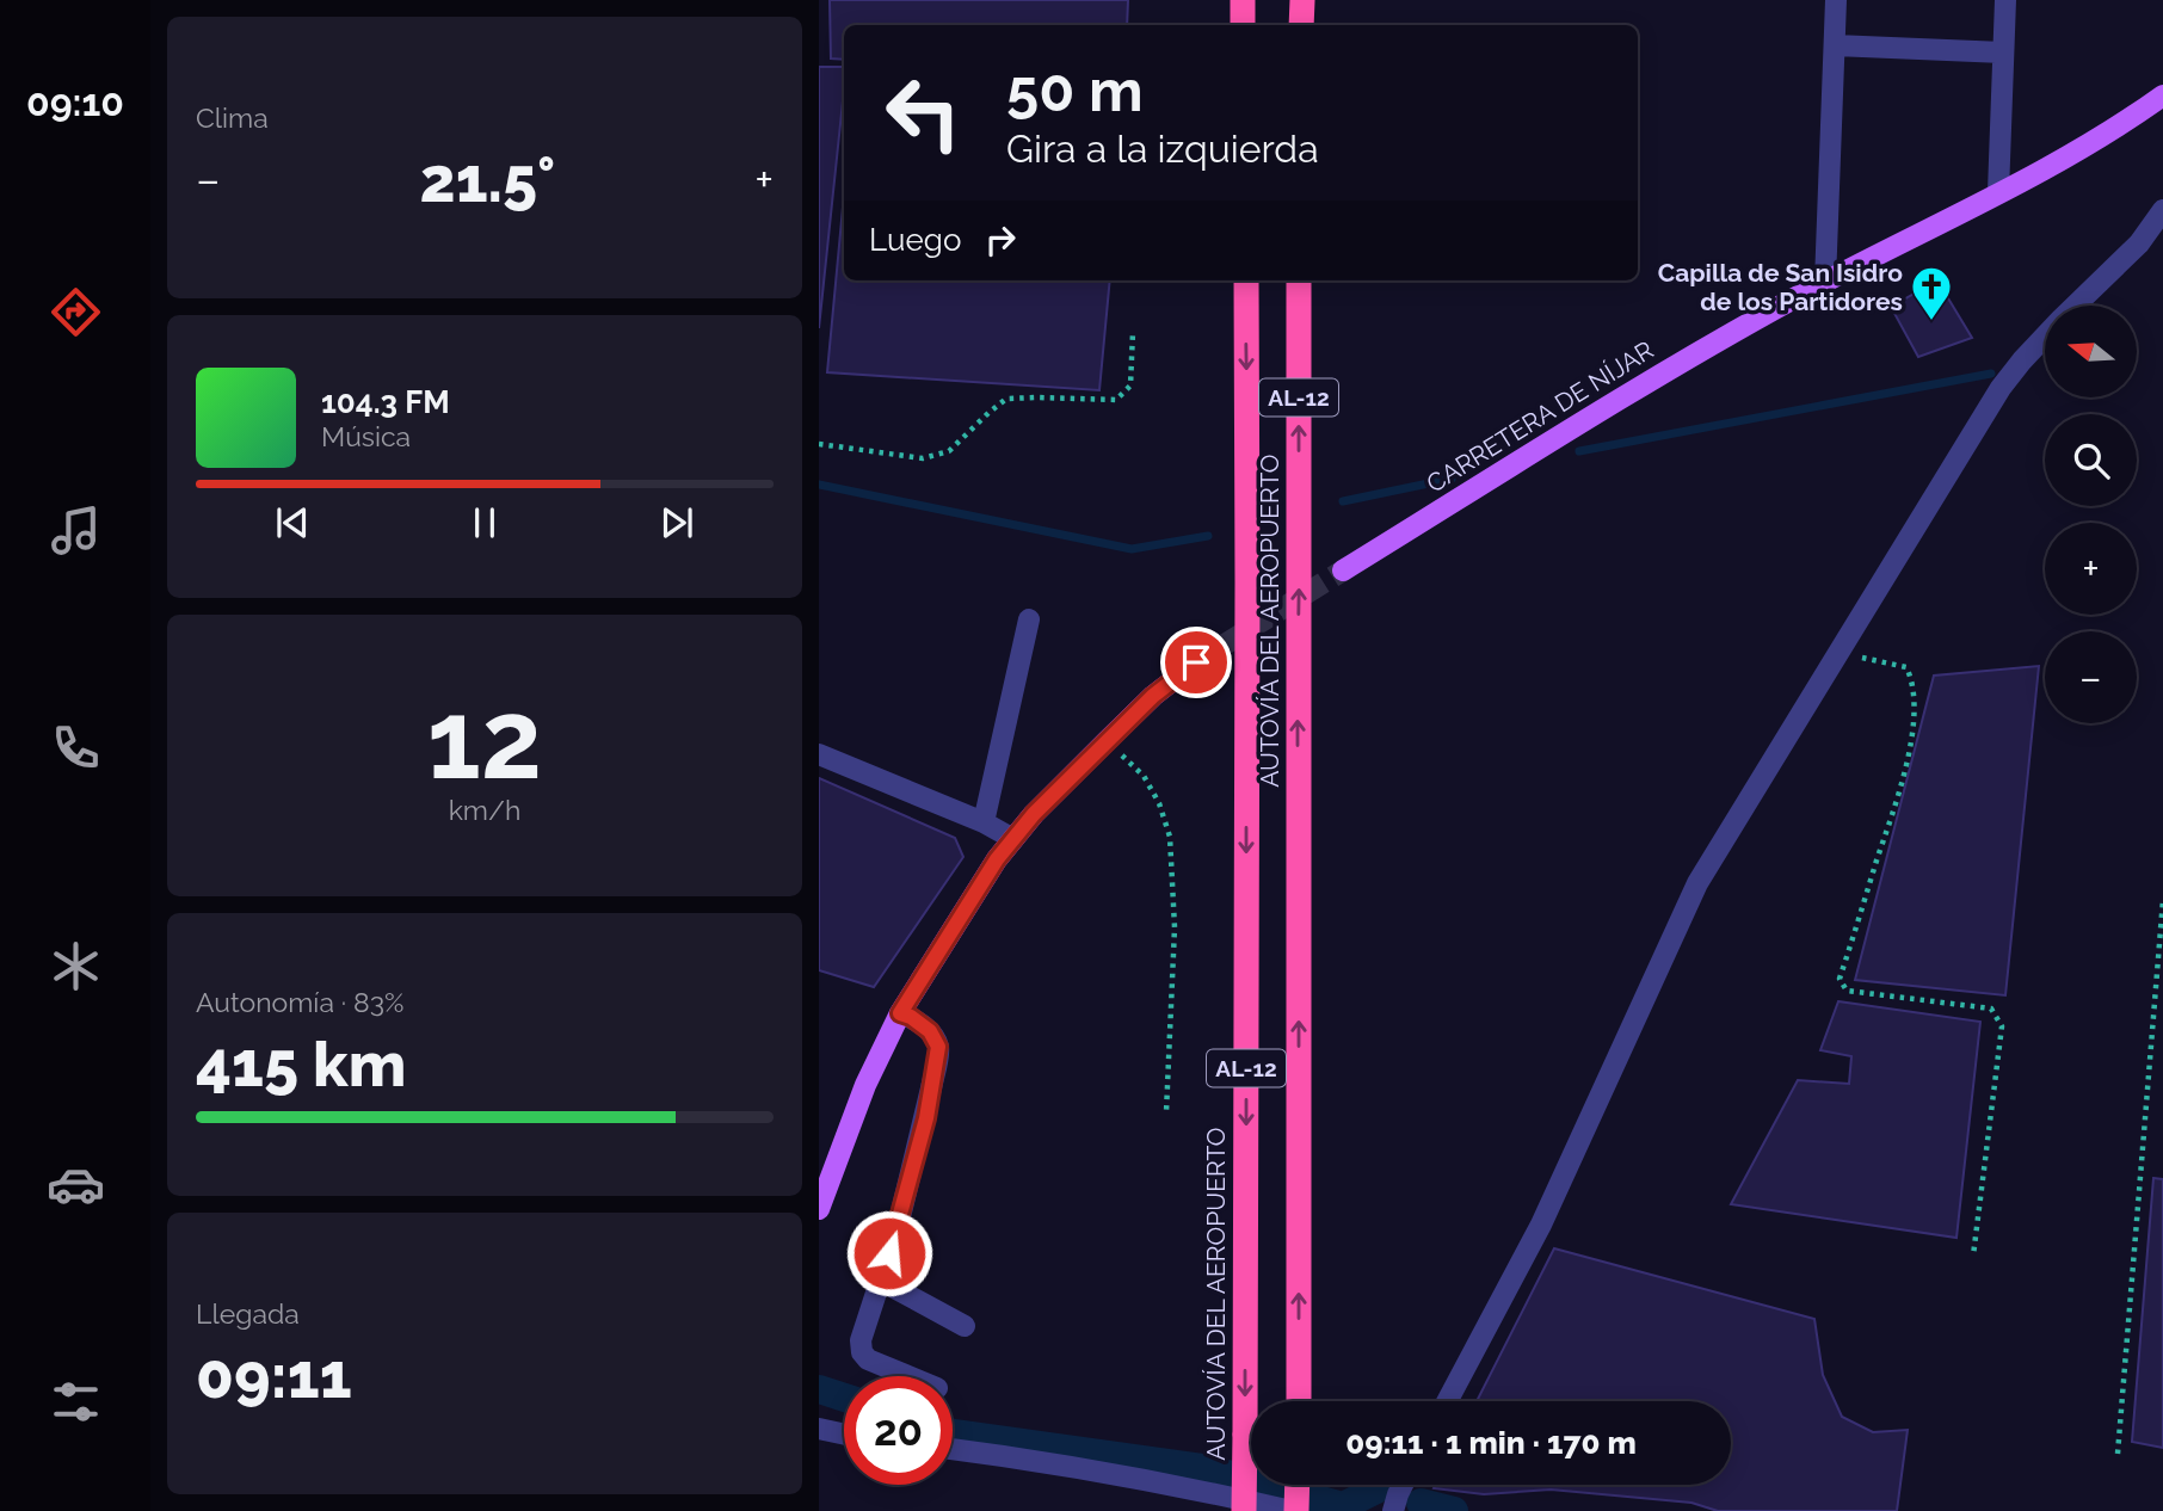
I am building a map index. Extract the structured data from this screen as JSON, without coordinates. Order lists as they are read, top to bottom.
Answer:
{
  "streets": {
    "highway": ["AL-12", "AUTOVÍA DEL AEROPUERTO"],
    "main road": ["CARRETERA DE NÍJAR"]
  },
  "places": {
    "church": ["Capilla de San Isidro de los Partidores"]
  },
  "north": "left",
  "page": {
    "tabs": "09:10",
    "tile": [
      "Clima",
      ["12", "km/h"],
      ["Autonomía · 83%", "415 km"],
      ["Llegada", "09:11"]
    ],
    "turn": ["50 m", "Gira a la izquierda"],
    "heat": ["−", "21.5°", "+"],
    "then": "Luego",
    "map_buttons": ["+", "−"],
    "song": ["104.3 FM", "Música"],
    "limit": "20",
    "trip": "09:11 · 1 min · 170 m"
  }
}
